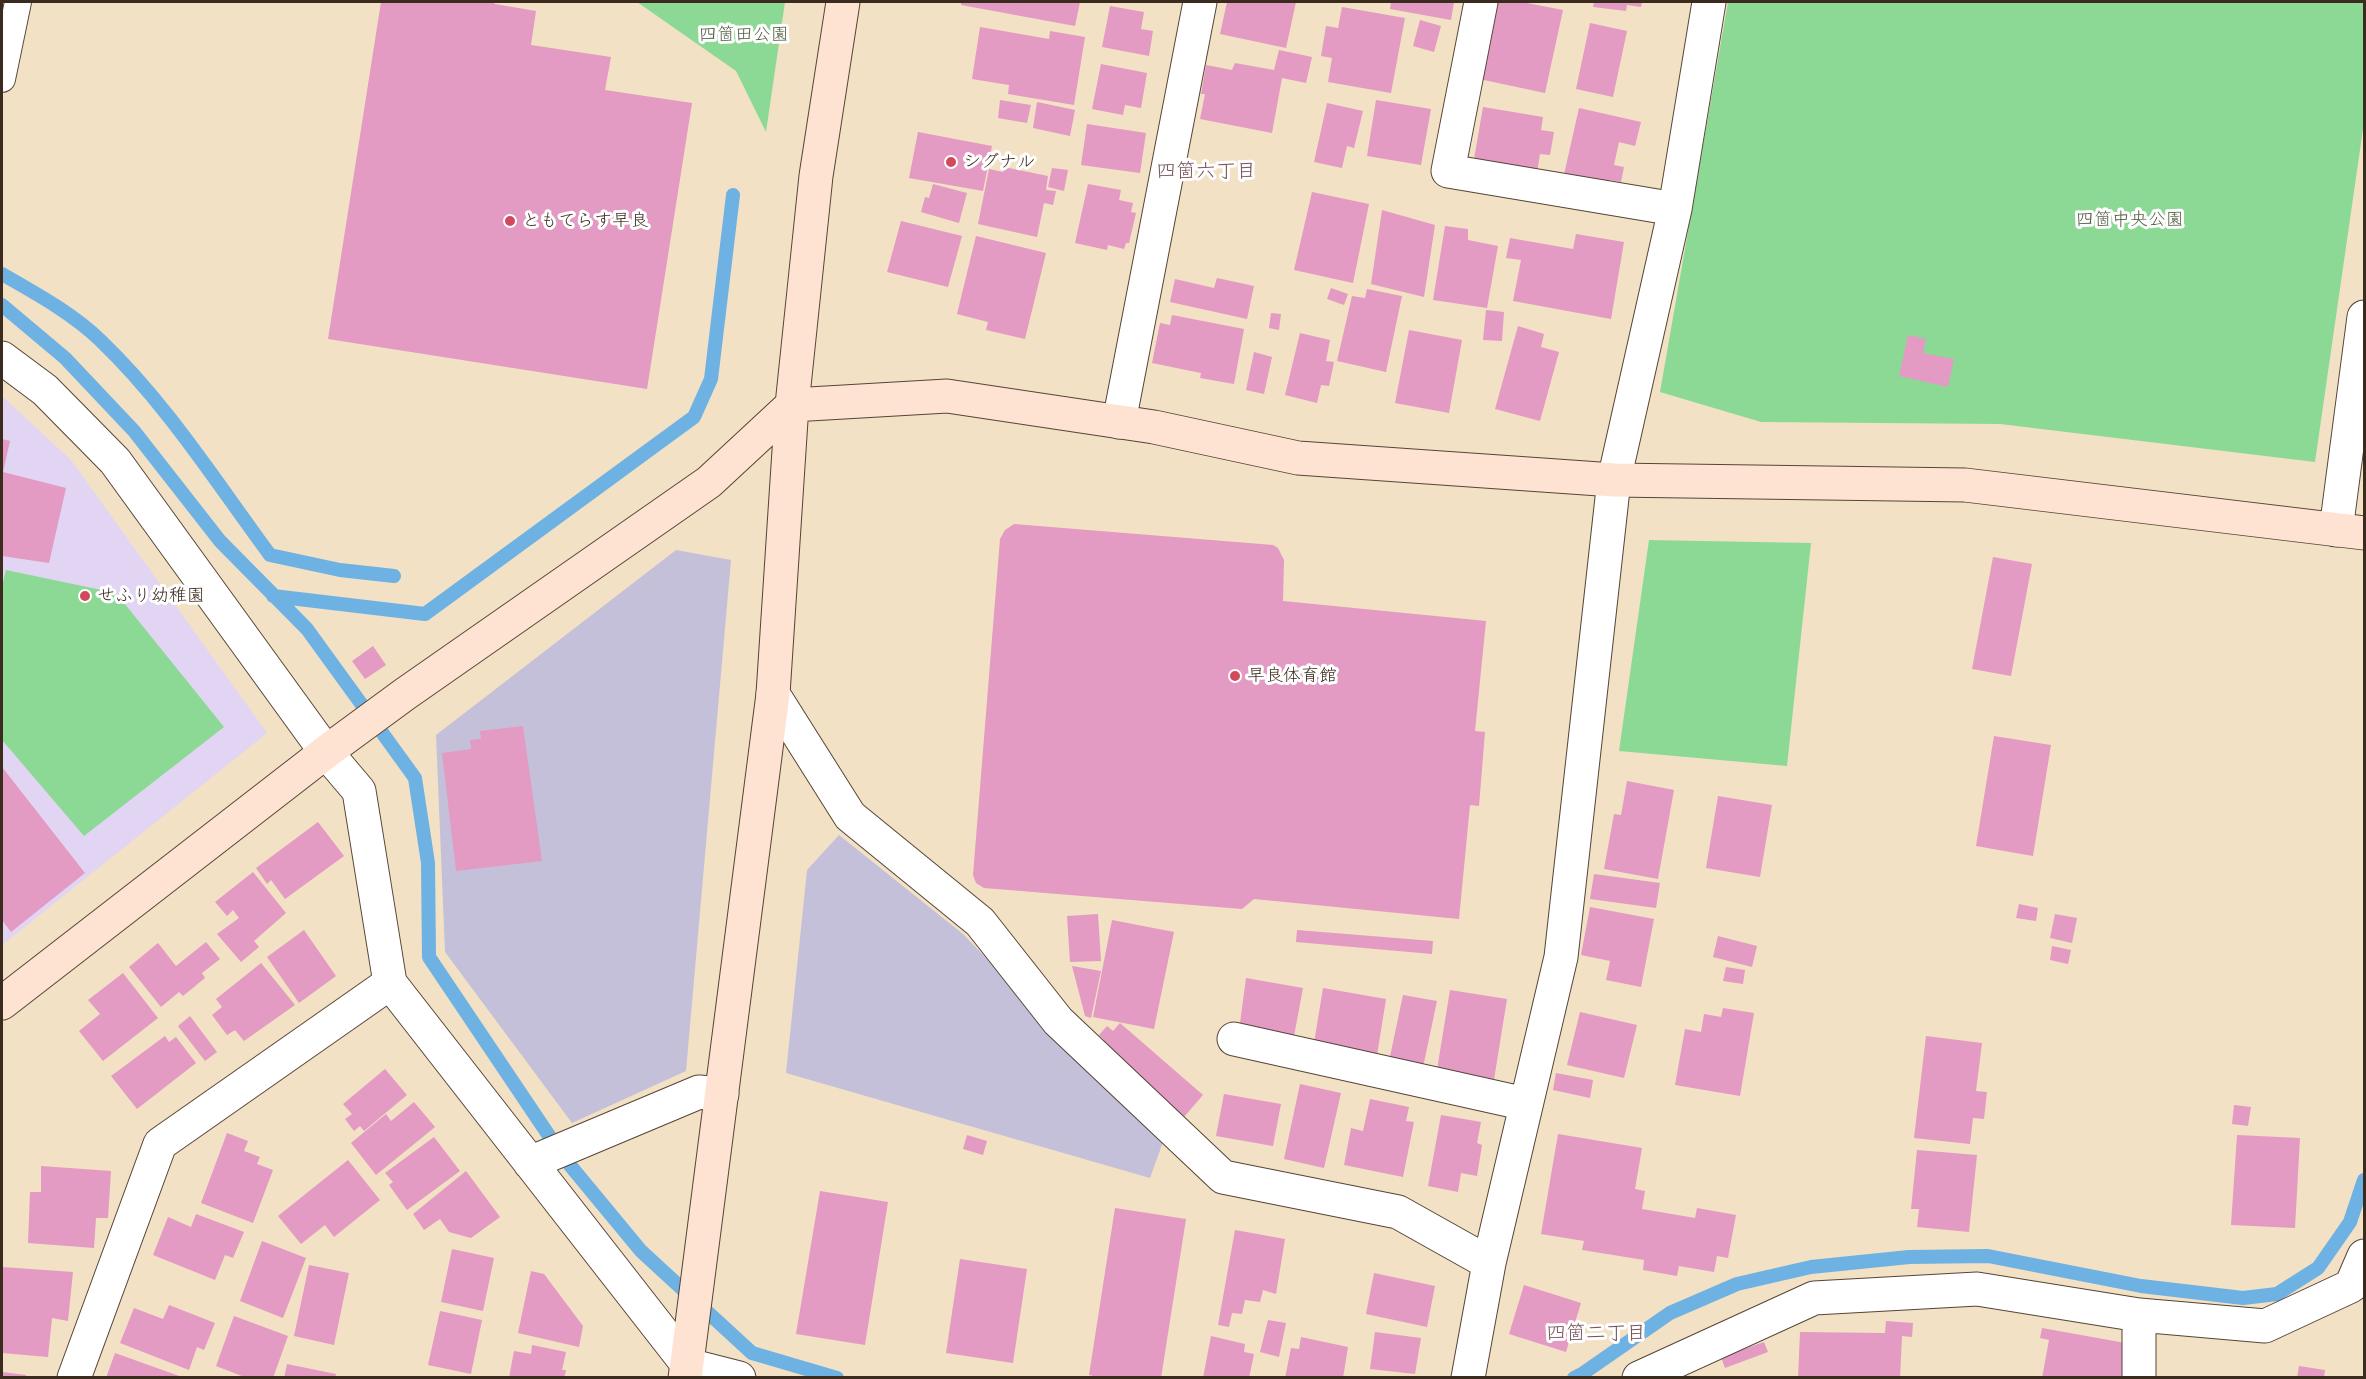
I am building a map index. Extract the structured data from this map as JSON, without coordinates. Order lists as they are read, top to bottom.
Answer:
{
  "districts": ["四箇六丁目", "四箇二丁目"],
  "parks": ["四箇田公園", "四箇中央公園"],
  "places": [
    "シグナル",
    "ともてらす早良",
    "せふり幼稚園",
    "早良体育館"
  ]
}
